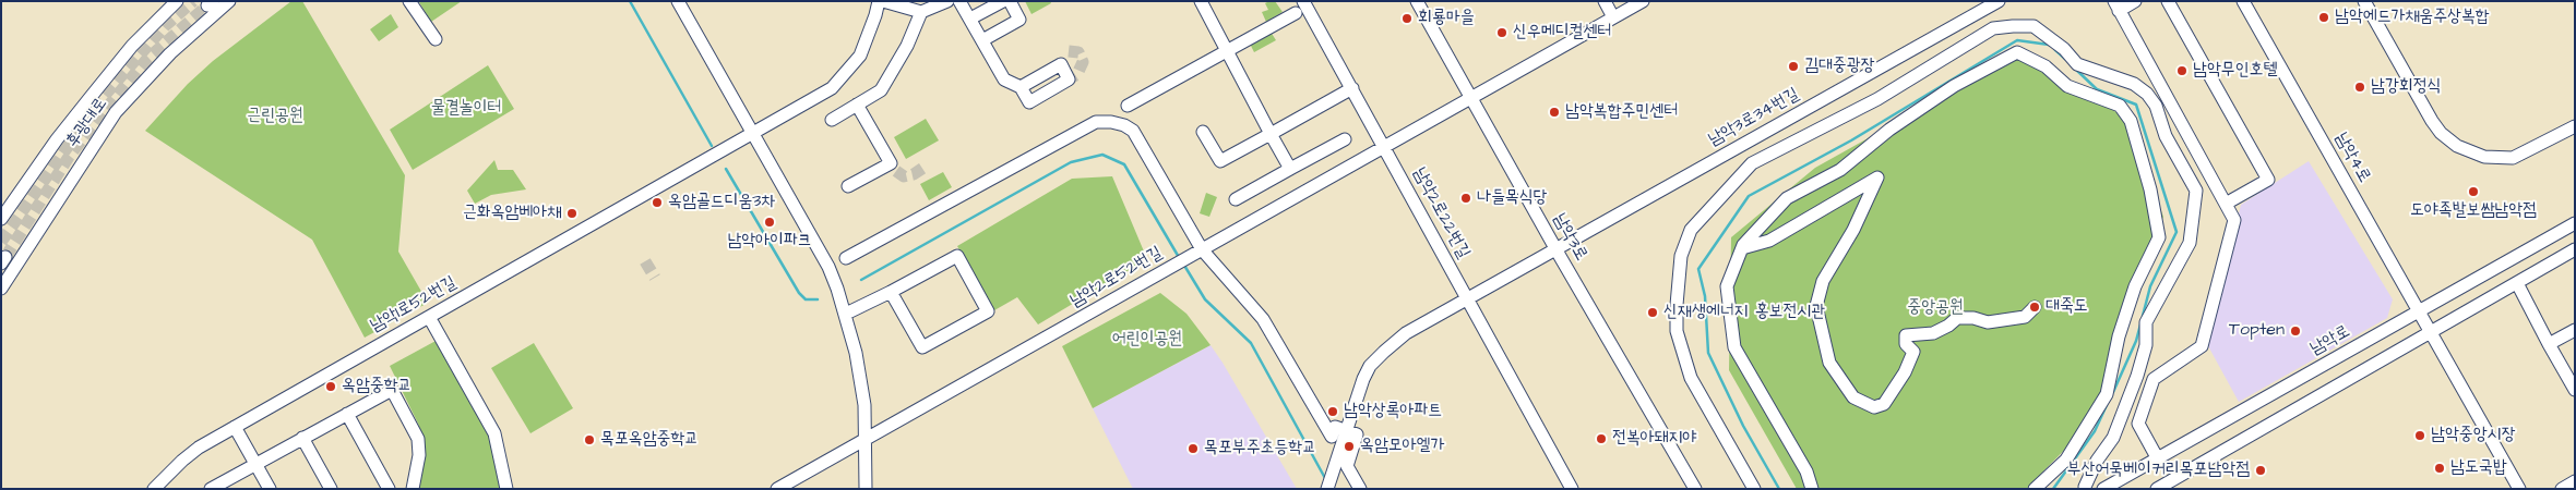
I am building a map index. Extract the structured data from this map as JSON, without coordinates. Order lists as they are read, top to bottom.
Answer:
{
  "streets": {
    "street": [
      "남악3로34번길",
      "후광대로",
      "남악4로",
      "남악2로22번길",
      "남악3로",
      "남악2로52번길",
      "남악1로52번길",
      "남악로"
    ]
  },
  "crossings": [
    ["남악3로34번길", "남악3로"],
    ["남악4로", "남악로"],
    ["남악2로22번길", "남악2로52번길"],
    ["남악3로", "남악2로52번길"]
  ],
  "parks": [
    "물결놀이터",
    "근린공원",
    "중앙공원",
    "어린이공원"
  ],
  "places": [
    "남악에드가채움주상복합",
    "회룡마을",
    "신우메디컬센터",
    "김대중광장",
    "남악무인호텔",
    "남강회정식",
    "남악복합주민센터",
    "도야족발보쌈남악점",
    "나들목식당",
    "옥암골드디움3차",
    "근화옥암베아채",
    "남악아이파크",
    "대죽도",
    "신재생에너지 홍보전시관",
    "Topten",
    "옥암중학교",
    "남악상록아파트",
    "남악중앙시장",
    "전복아돼지야",
    "목포옥암중학교",
    "옥암모아엘가",
    "목포부주초등학교",
    "남도국밥",
    "부산어묵베이커리목포남악점"
  ]
}
